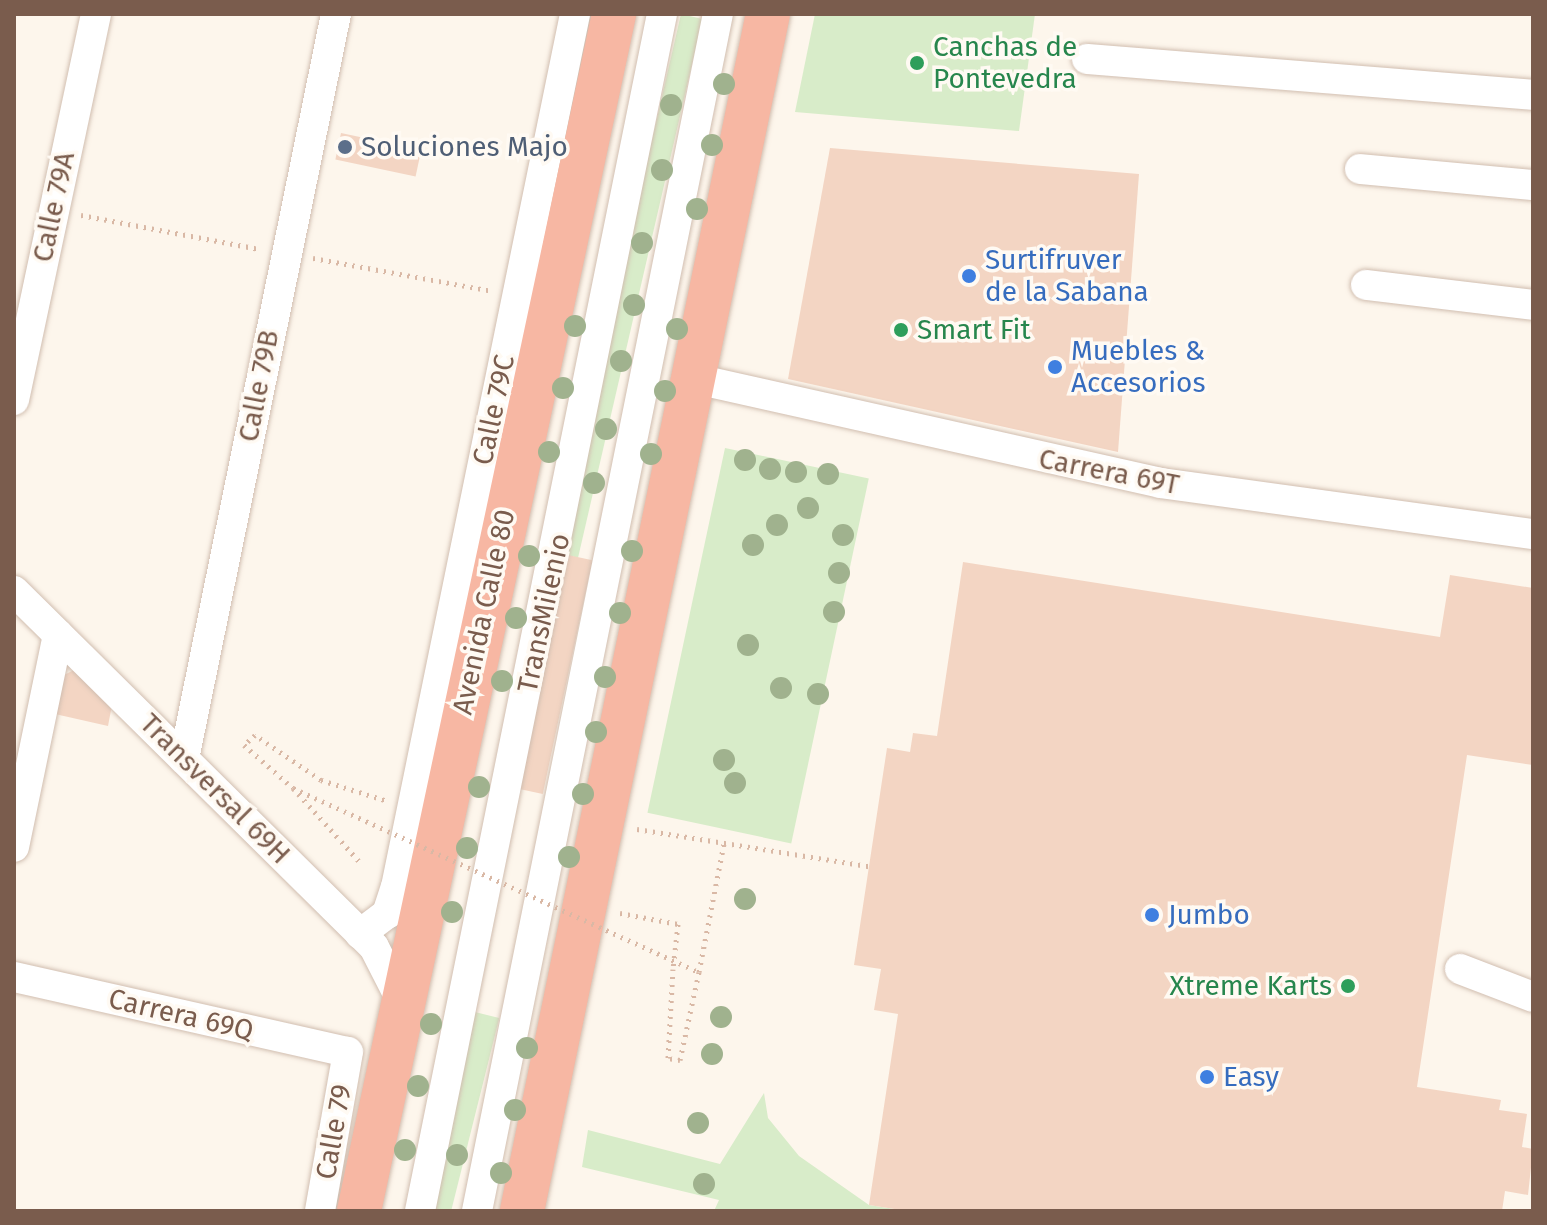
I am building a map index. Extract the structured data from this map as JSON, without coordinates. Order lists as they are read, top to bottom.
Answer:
{
  "streets": {
    "highway": ["Avenida Calle 80"],
    "street": [
      "Calle 79A",
      "Calle 79B",
      "Calle 79C",
      "Carrera 69T",
      "TransMilenio",
      "Transversal 69H",
      "Carrera 69Q",
      "Calle 79"
    ]
  },
  "crossings": [
    ["Calle 79B", "Transversal 69H"],
    ["Calle 79C", "Transversal 69H"],
    ["Avenida Calle 80", "Transversal 69H"],
    ["Carrera 69Q", "Calle 79"]
  ],
  "places": [
    "Canchas de Pontevedra",
    "Soluciones Majo",
    "Surtifruver de la Sabana",
    "Smart Fit",
    "Muebles & Accesorios",
    "Jumbo",
    "Xtreme Karts",
    "Easy"
  ]
}
